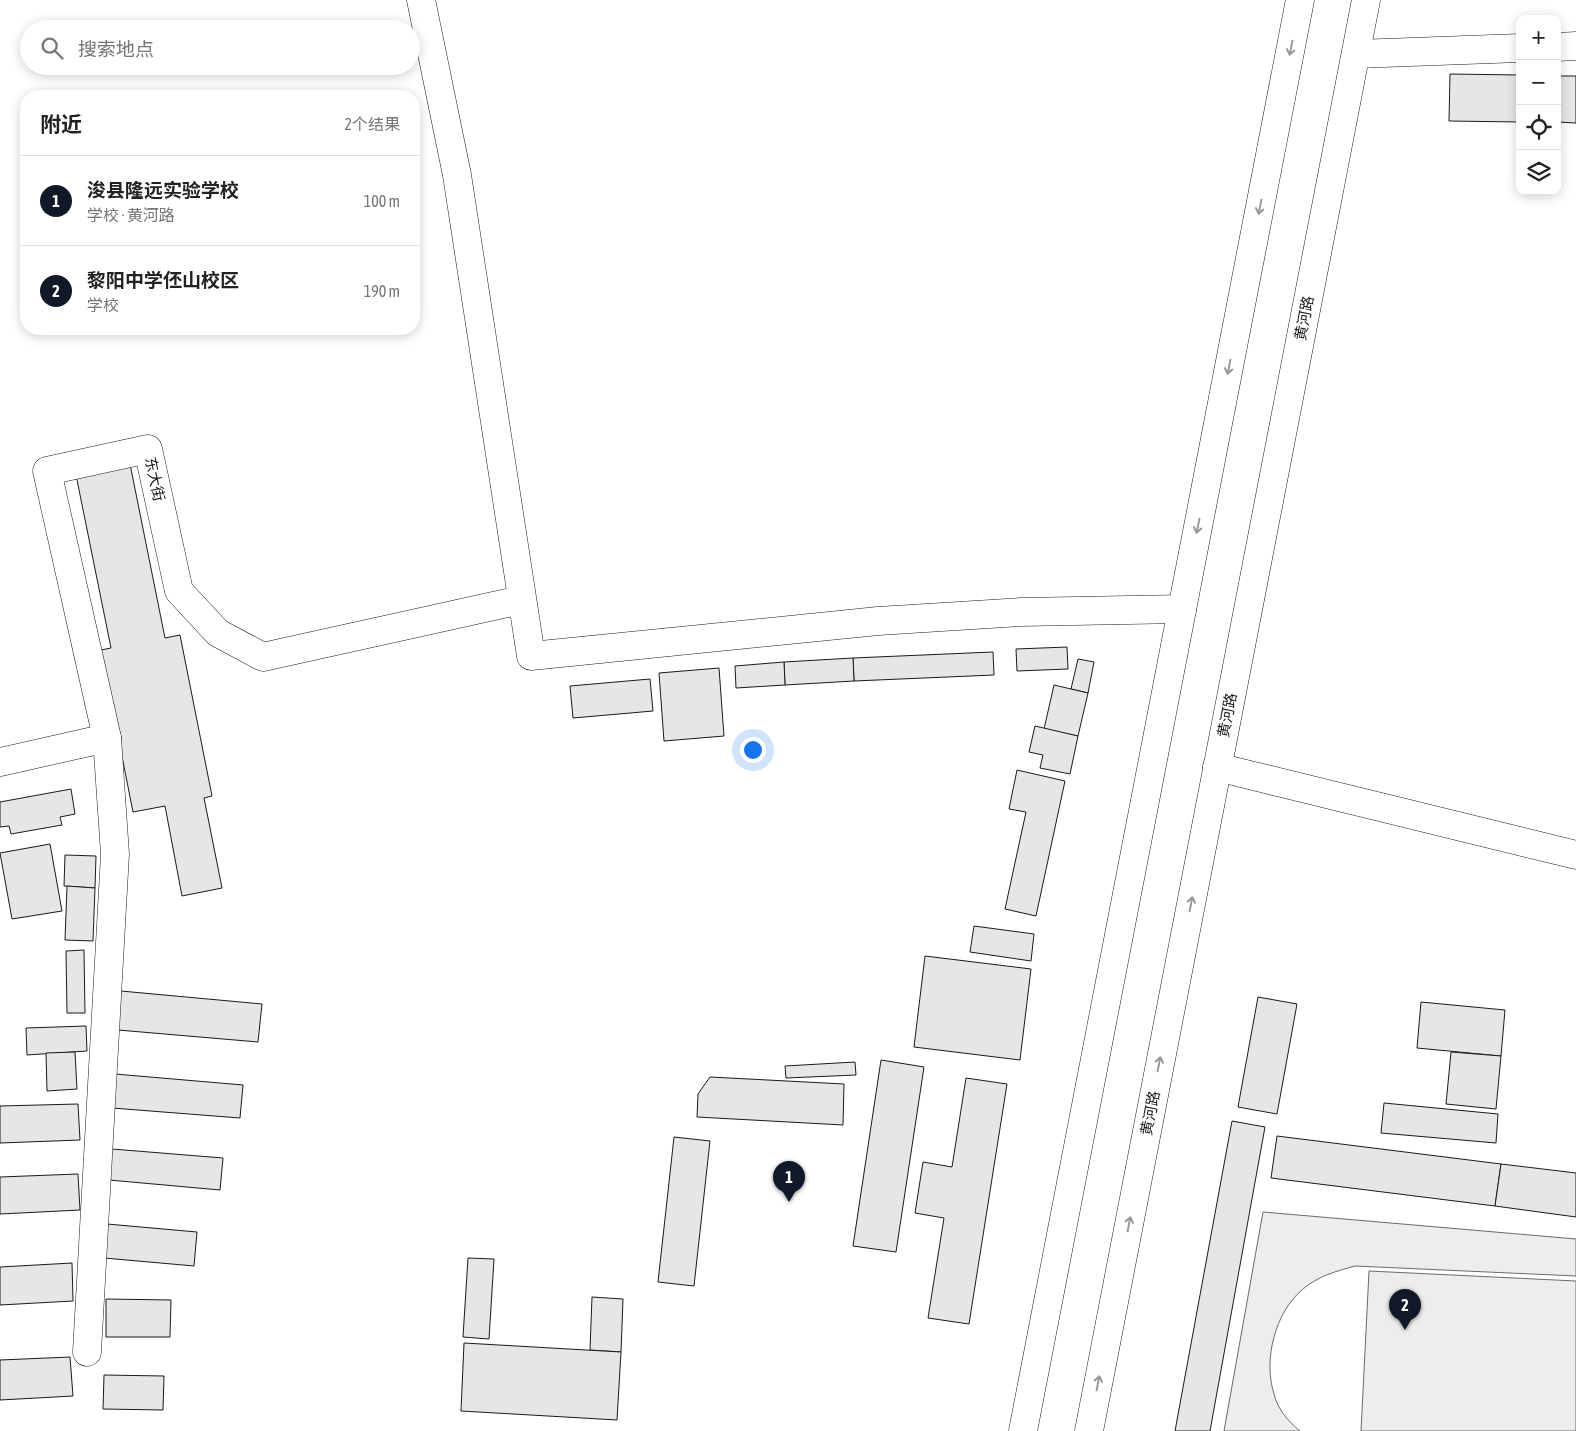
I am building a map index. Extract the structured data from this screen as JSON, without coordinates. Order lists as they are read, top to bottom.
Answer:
{
  "streets": {
    "street": ["黄河路", "东大街"]
  },
  "page": {
    "map_buttons": ["+", "−"],
    "search": "搜索地点",
    "heading": ["附近", "2个结果"],
    "list": [
      {
        "mark": "1",
        "name": "浚县隆远实验学校",
        "note": "学校 · 黄河路",
        "value": "100 m"
      },
      {
        "mark": "2",
        "name": "黎阳中学伾山校区",
        "note": "学校",
        "value": "190 m"
      }
    ],
    "pins": ["1", "2"]
  }
}
